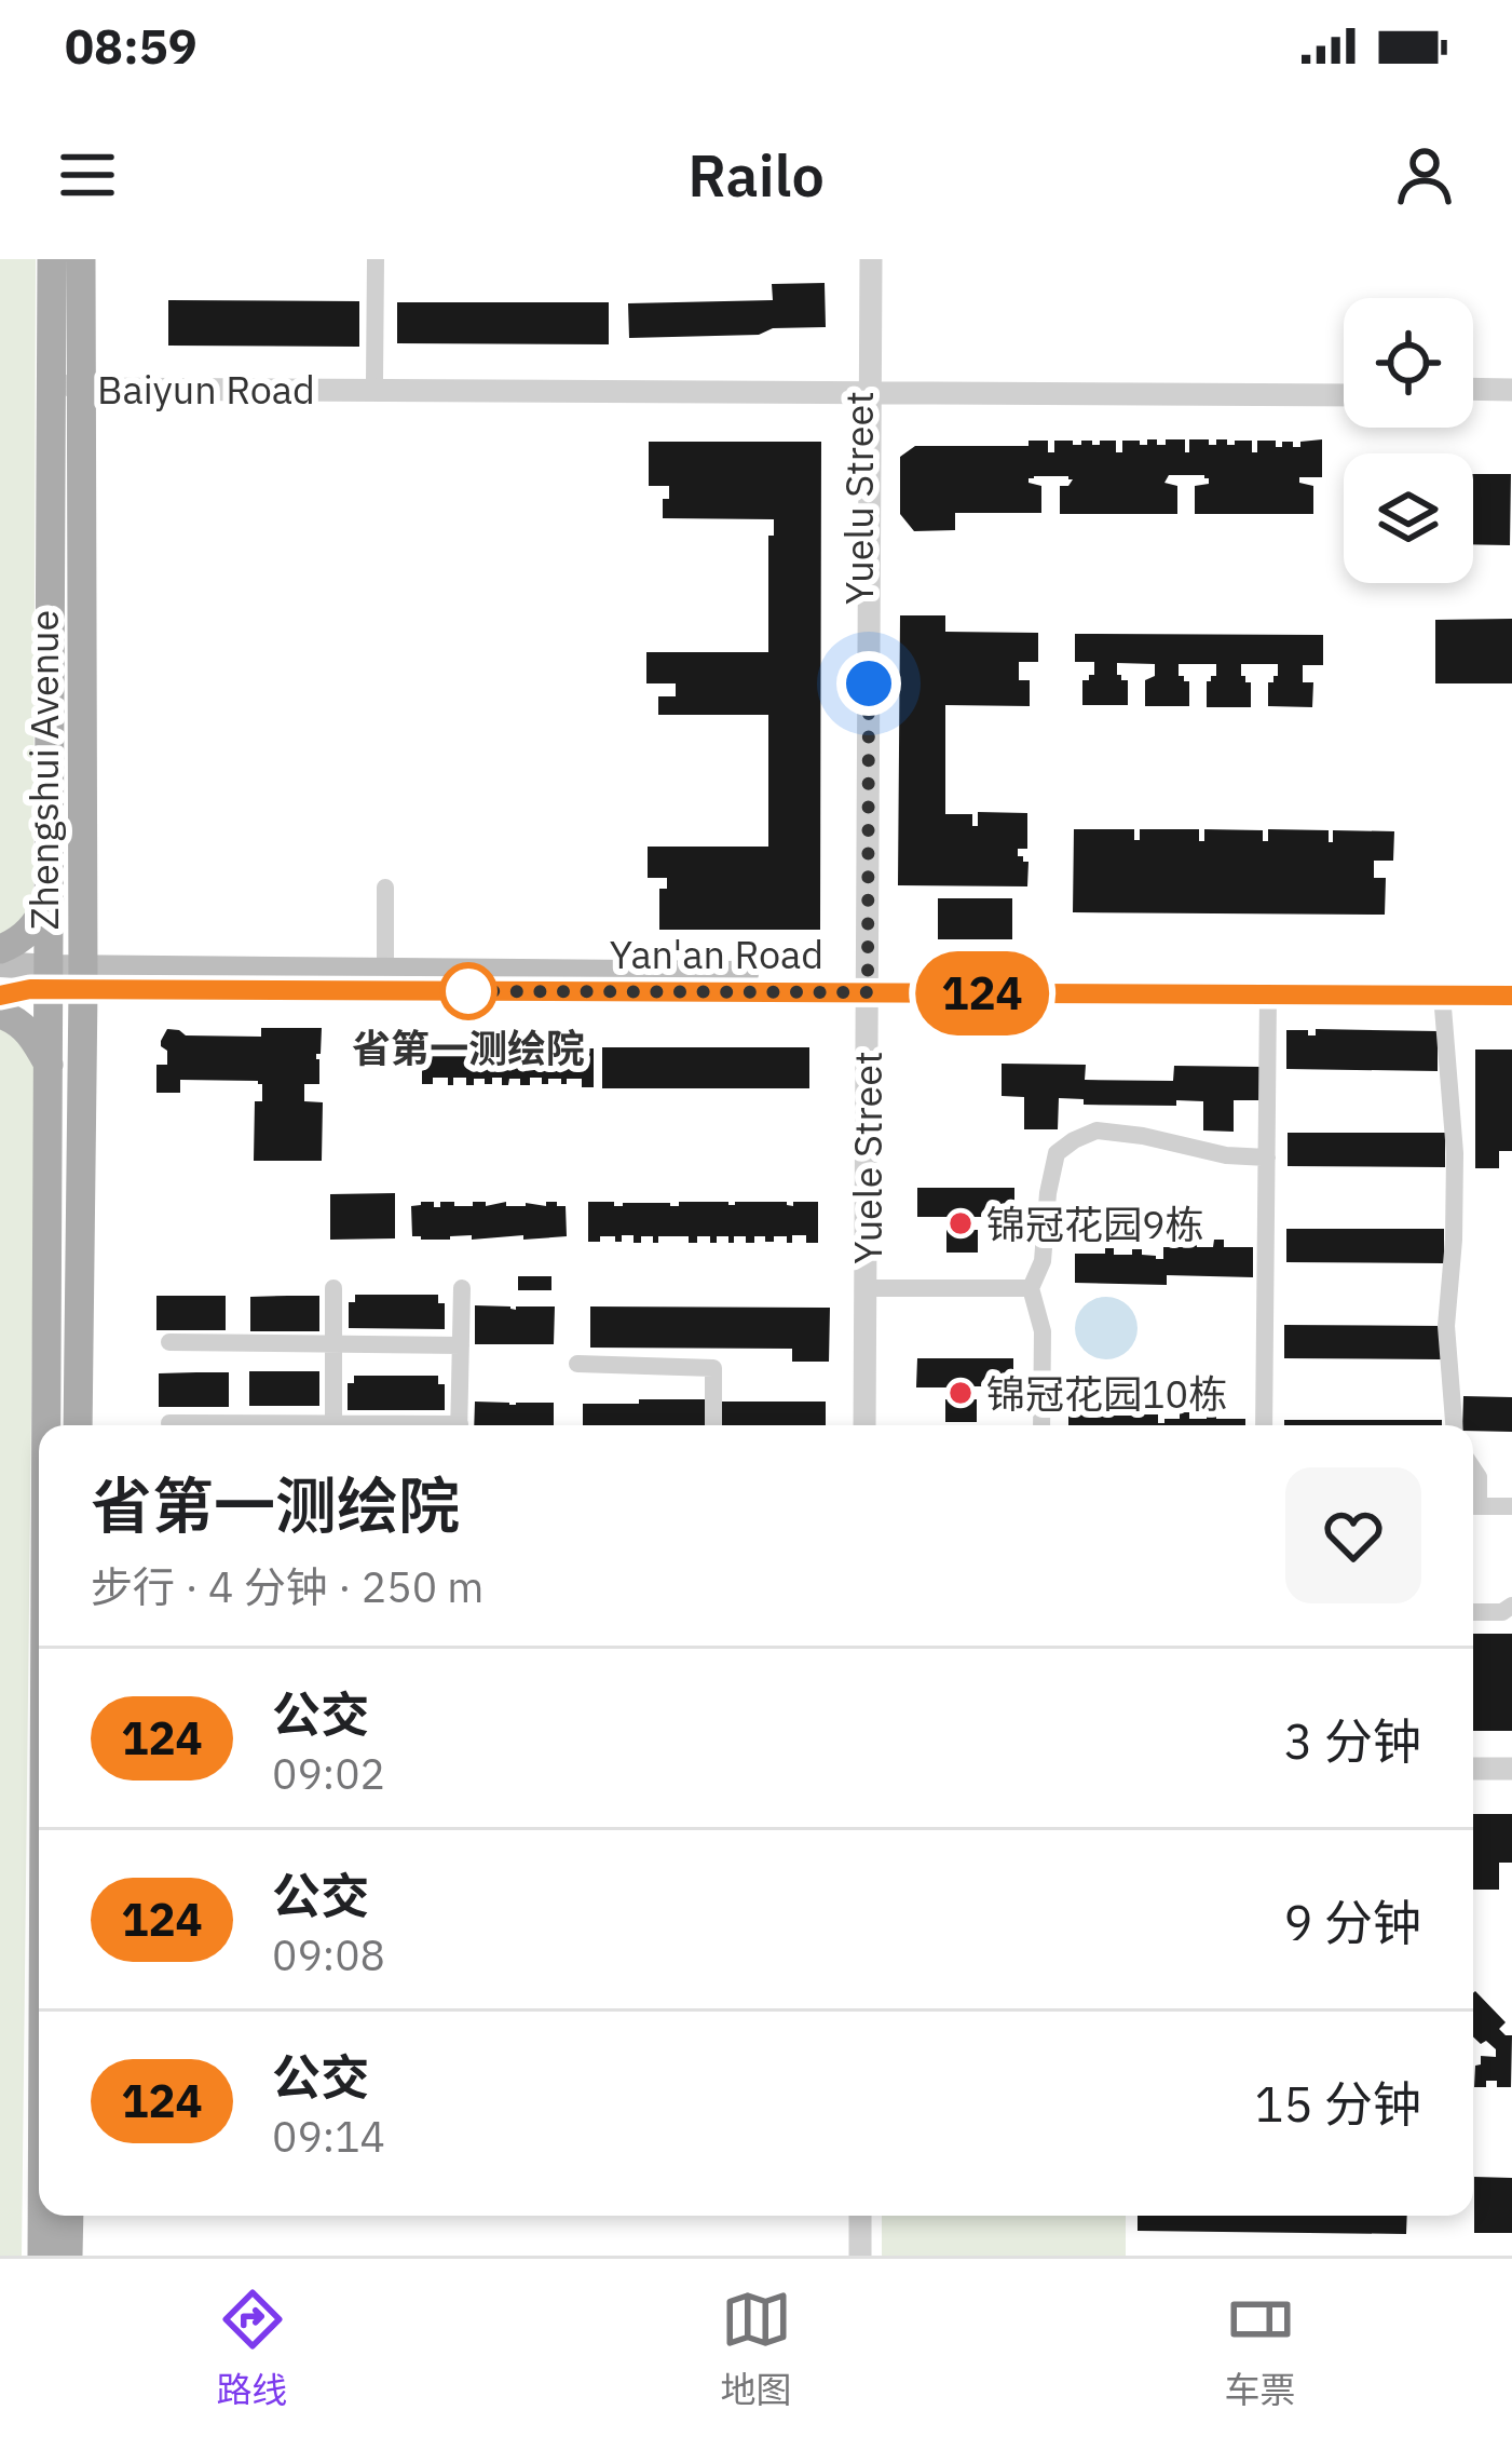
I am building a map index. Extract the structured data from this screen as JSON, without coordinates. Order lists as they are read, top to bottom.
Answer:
{
  "streets": {
    "main road": ["Zhengshui Avenue", "Yan'an Road"],
    "street": ["Baiyun Road", "Yuelu Street", "Yuele Street"]
  },
  "crossings": [
    ["Baiyun Road", "Yuelu Street"],
    ["Baiyun Road", "Zhengshui Avenue"],
    ["Baiyun Road", "Yuele Street"],
    ["Yuelu Street", "Yuele Street"],
    ["Zhengshui Avenue", "Yan'an Road"],
    ["Yan'an Road", "Yuele Street"]
  ],
  "places": ["省第一测绘院", "锦冠花园9栋", "锦冠花园10栋"],
  "lines": ["bus line 124"],
  "page": {
    "status": "08:59",
    "header": "Railo",
    "on_map": "124",
    "heading": ["省第一测绘院", "步行 · 4 分钟 · 250 m"],
    "list": [
      {
        "mark": "124",
        "name": "公交",
        "note": "09:02",
        "value": "3 分钟"
      },
      {
        "mark": "124",
        "name": "公交",
        "note": "09:08",
        "value": "9 分钟"
      },
      {
        "mark": "124",
        "name": "公交",
        "note": "09:14",
        "value": "15 分钟"
      }
    ],
    "tabs": ["路线", "地图", "车票"]
  }
}
